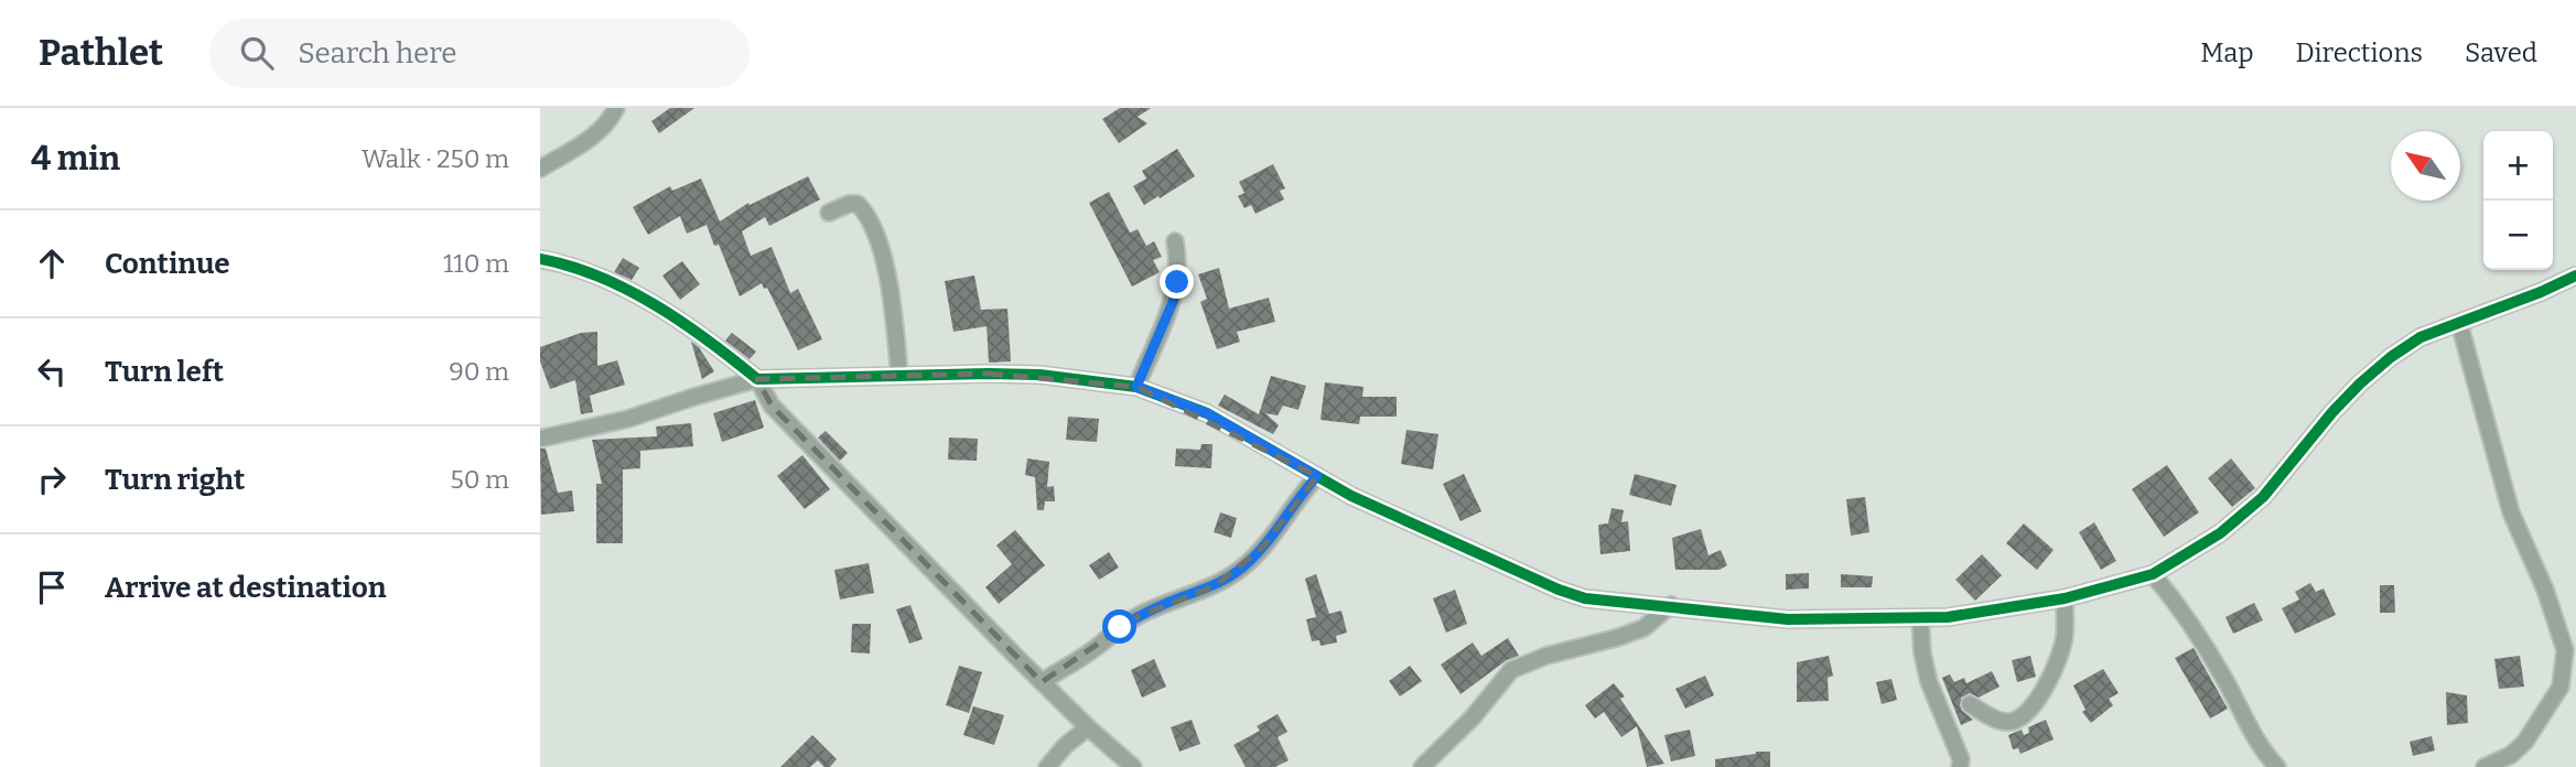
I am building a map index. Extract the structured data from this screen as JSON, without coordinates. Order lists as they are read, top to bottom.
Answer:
{
  "north": "top left",
  "page": {
    "header": "Pathlet",
    "search": "Search here",
    "nav": ["Map", "Directions", "Saved"],
    "heading": ["4 min", "Walk · 250 m"],
    "map_buttons": ["+", "−"],
    "list": [
      ["Continue", "110 m"],
      ["Turn left", "90 m"],
      ["Turn right", "50 m"],
      "Arrive at destination"
    ]
  }
}
